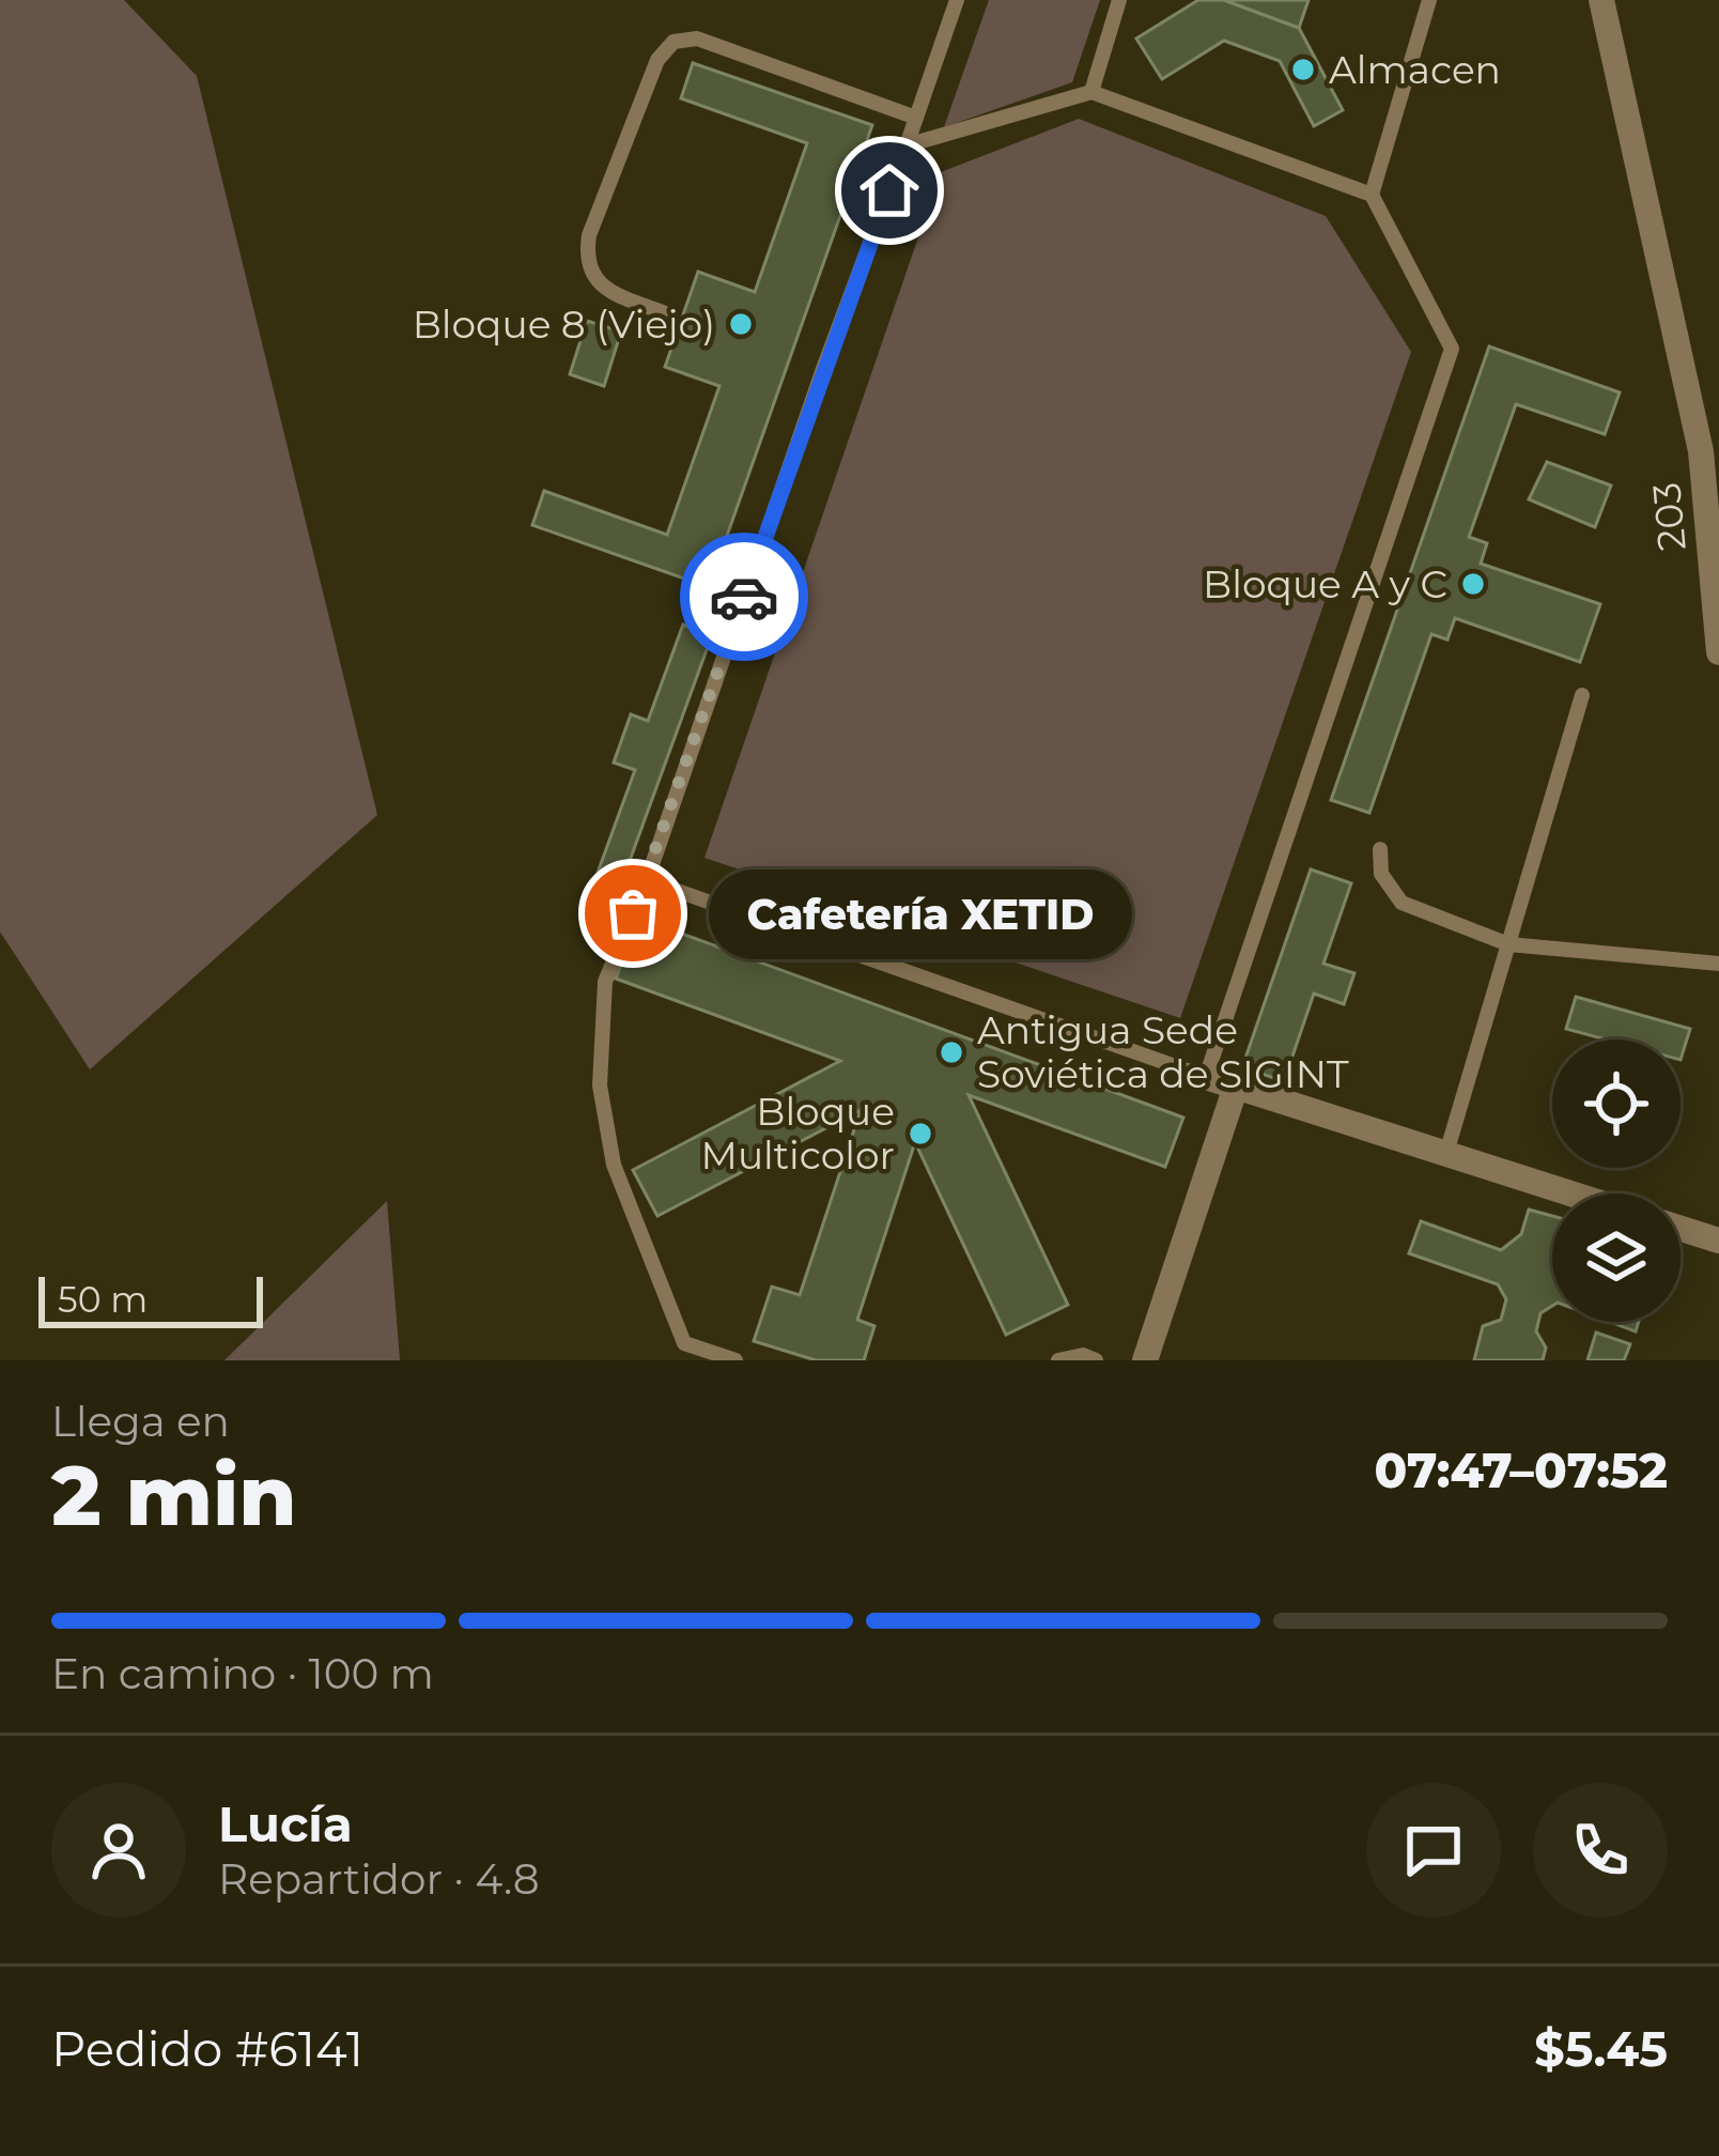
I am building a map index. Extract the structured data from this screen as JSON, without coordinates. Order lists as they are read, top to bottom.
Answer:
{
  "streets": {
    "street": ["203"]
  },
  "places": [
    "Almacen",
    "Bloque 8 (Viejo)",
    "Bloque A y C",
    "Cafetería XETID",
    "Antigua Sede Soviética de SIGINT",
    "Bloque Multicolor"
  ],
  "scale_bar": "50 m",
  "page": {
    "bubble": "Cafetería XETID",
    "scale": "50 m",
    "heading": ["2 min", "Llega en", "07:47–07:52"],
    "panel": [
      "Lucía",
      "Repartidor · 4.8",
      "Pedido #6141",
      "$5.45"
    ],
    "bar": "En camino · 100 m"
  }
}
